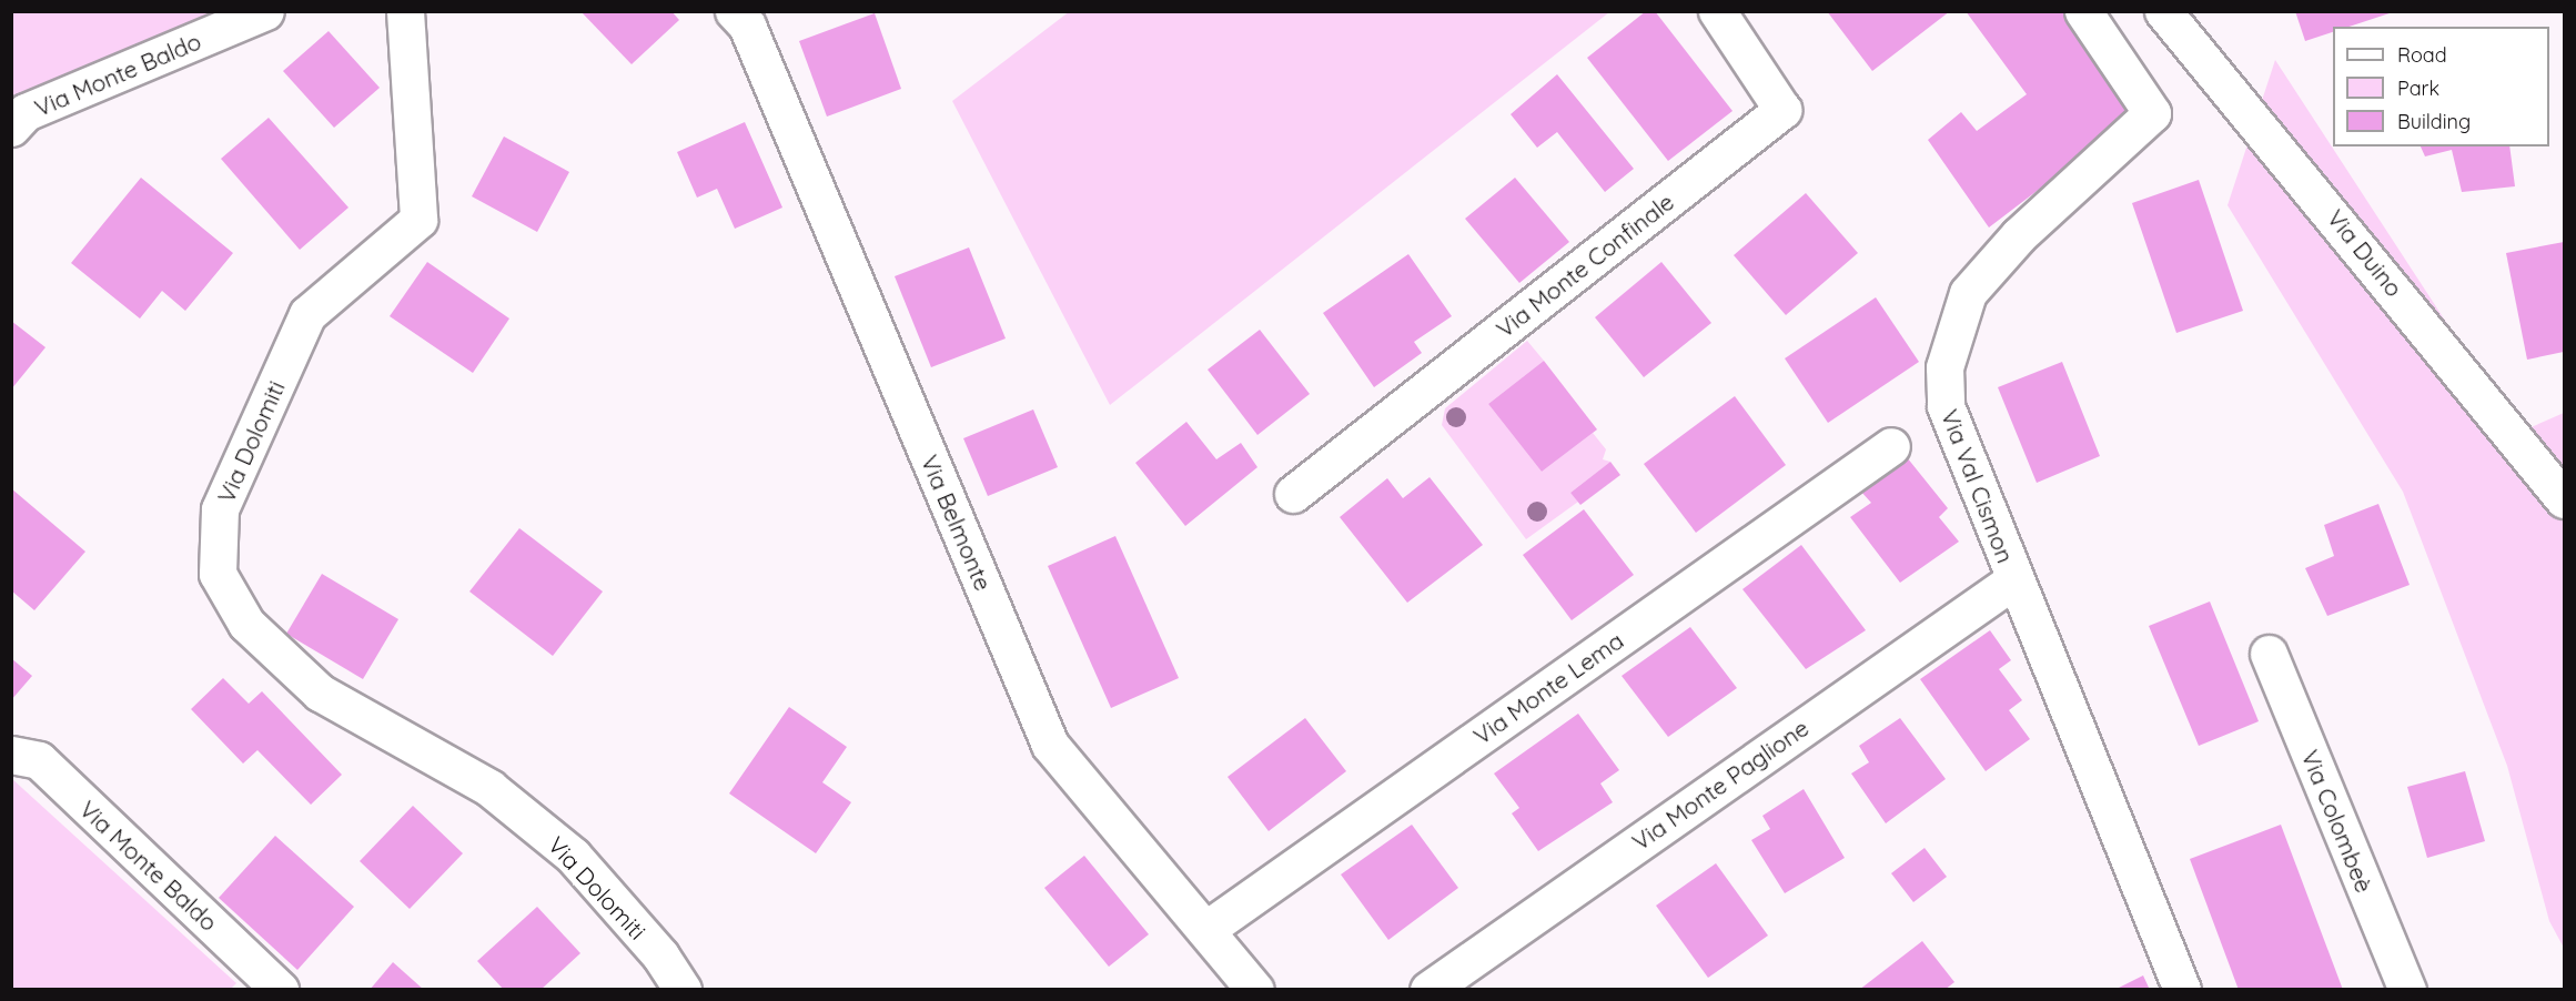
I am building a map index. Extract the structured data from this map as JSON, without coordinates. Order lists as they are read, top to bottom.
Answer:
{
  "streets": {
    "street": [
      "Via Monte Baldo",
      "Via Duino",
      "Via Monte Confinale",
      "Via Dolomiti",
      "Via Val Cismon",
      "Via Belmonte",
      "Via Monte Lema",
      "Via Monte Paglione",
      "Via Colombeè"
    ]
  },
  "crossings": [
    ["Via Val Cismon", "Via Monte Paglione"],
    ["Via Belmonte", "Via Monte Lema"]
  ],
  "legend": ["Road", "Park", "Building"]
}
